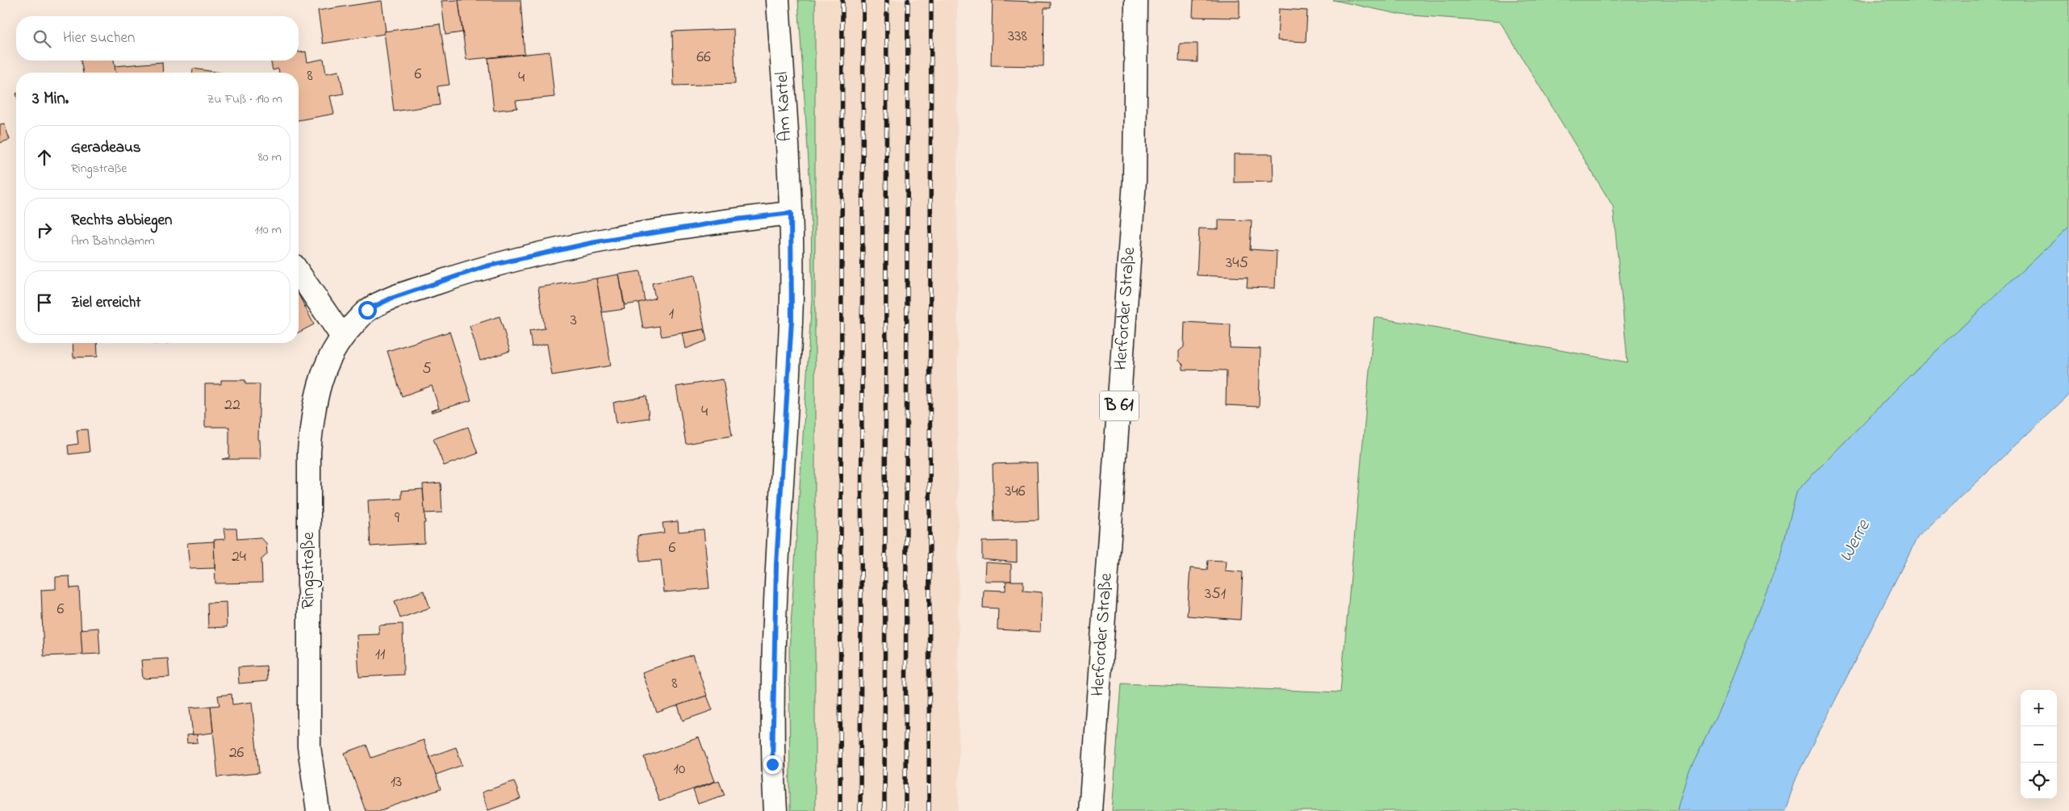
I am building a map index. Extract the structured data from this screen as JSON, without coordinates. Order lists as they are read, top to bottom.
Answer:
{
  "streets": {
    "street": [
      "Am Kartel",
      "Herforder Straße",
      "B 61",
      "Ringstraße"
    ]
  },
  "crossings": [
    ["Am Kartel", "Ringstraße"]
  ],
  "water": ["Werre"],
  "house_numbers": [
    "338",
    "66",
    "6",
    "8",
    "4",
    "345",
    "1",
    "3",
    "5",
    "22",
    "4",
    "346",
    "9",
    "6",
    "24",
    "351",
    "6",
    "11",
    "8",
    "26",
    "10",
    "13"
  ],
  "page": {
    "search": "Hier suchen",
    "heading": ["3 Min.", "Zu Fuß · 190 m"],
    "list": [
      ["Geradeaus", "Ringstraße", "80 m"],
      ["Rechts abbiegen", "Am Bahndamm", "110 m"],
      "Ziel erreicht"
    ],
    "map_buttons": ["+", "−"]
  }
}
